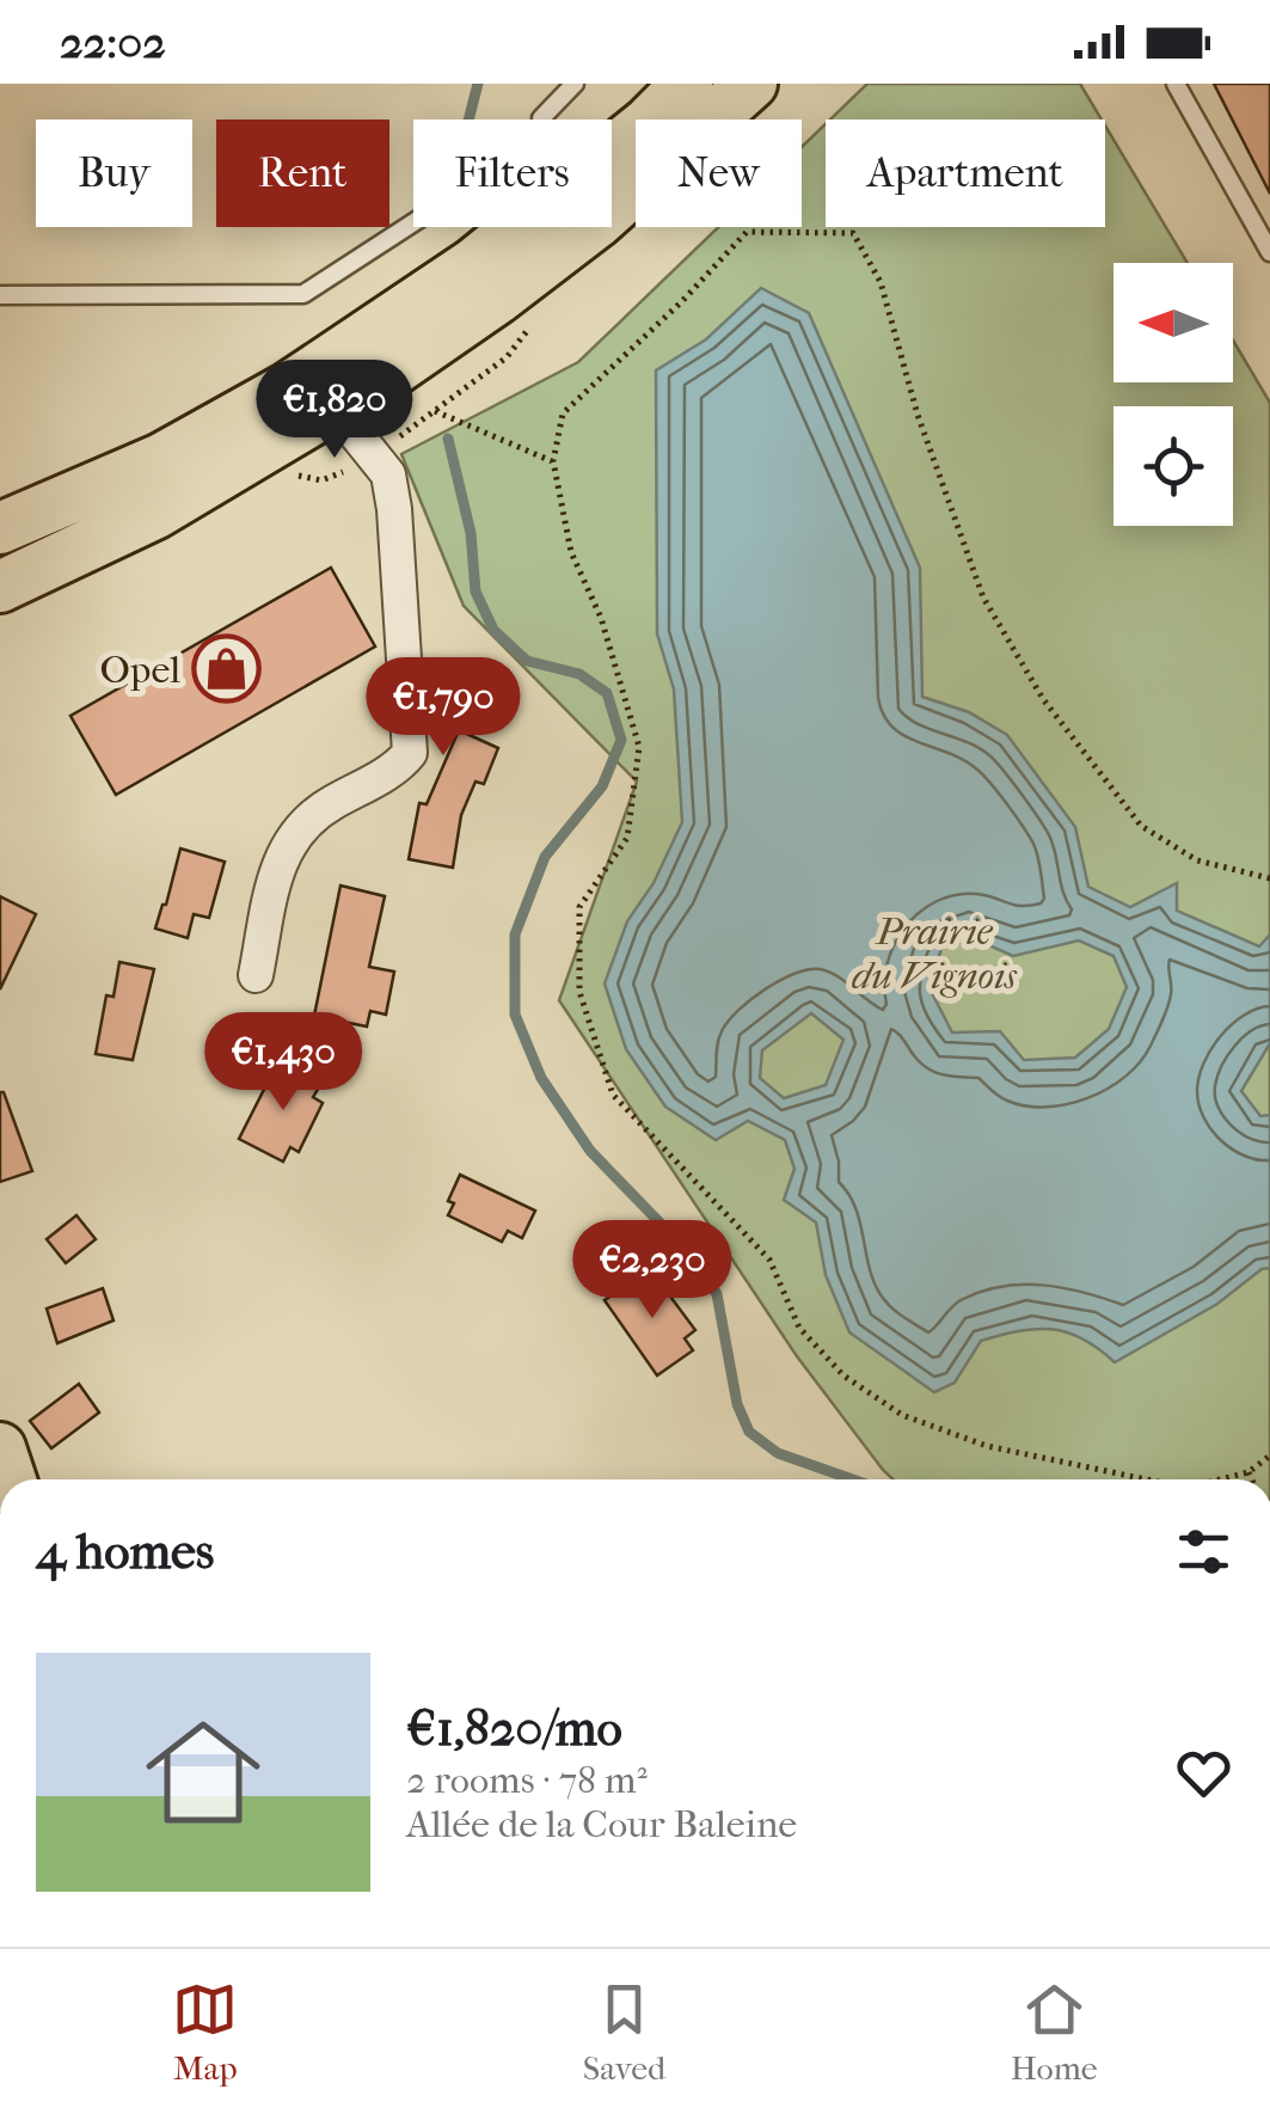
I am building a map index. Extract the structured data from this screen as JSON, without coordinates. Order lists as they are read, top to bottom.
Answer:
{
  "parks": ["Prairie du Vignois"],
  "places": {
    "shop": ["Opel"]
  },
  "north": "left",
  "page": {
    "status": "22:02",
    "chip": [
      "Buy",
      "Rent",
      "Filters",
      "New",
      "Apartment"
    ],
    "price": [
      "€1,820",
      "€1,790",
      "€1,430",
      "€2,230"
    ],
    "heading": "4 homes",
    "list": [
      {
        "name": "€1,820/mo",
        "note": "2 rooms · 78 m² · Allée de la Cour Baleine"
      }
    ],
    "tabs": ["Map", "Saved", "Home"]
  }
}
